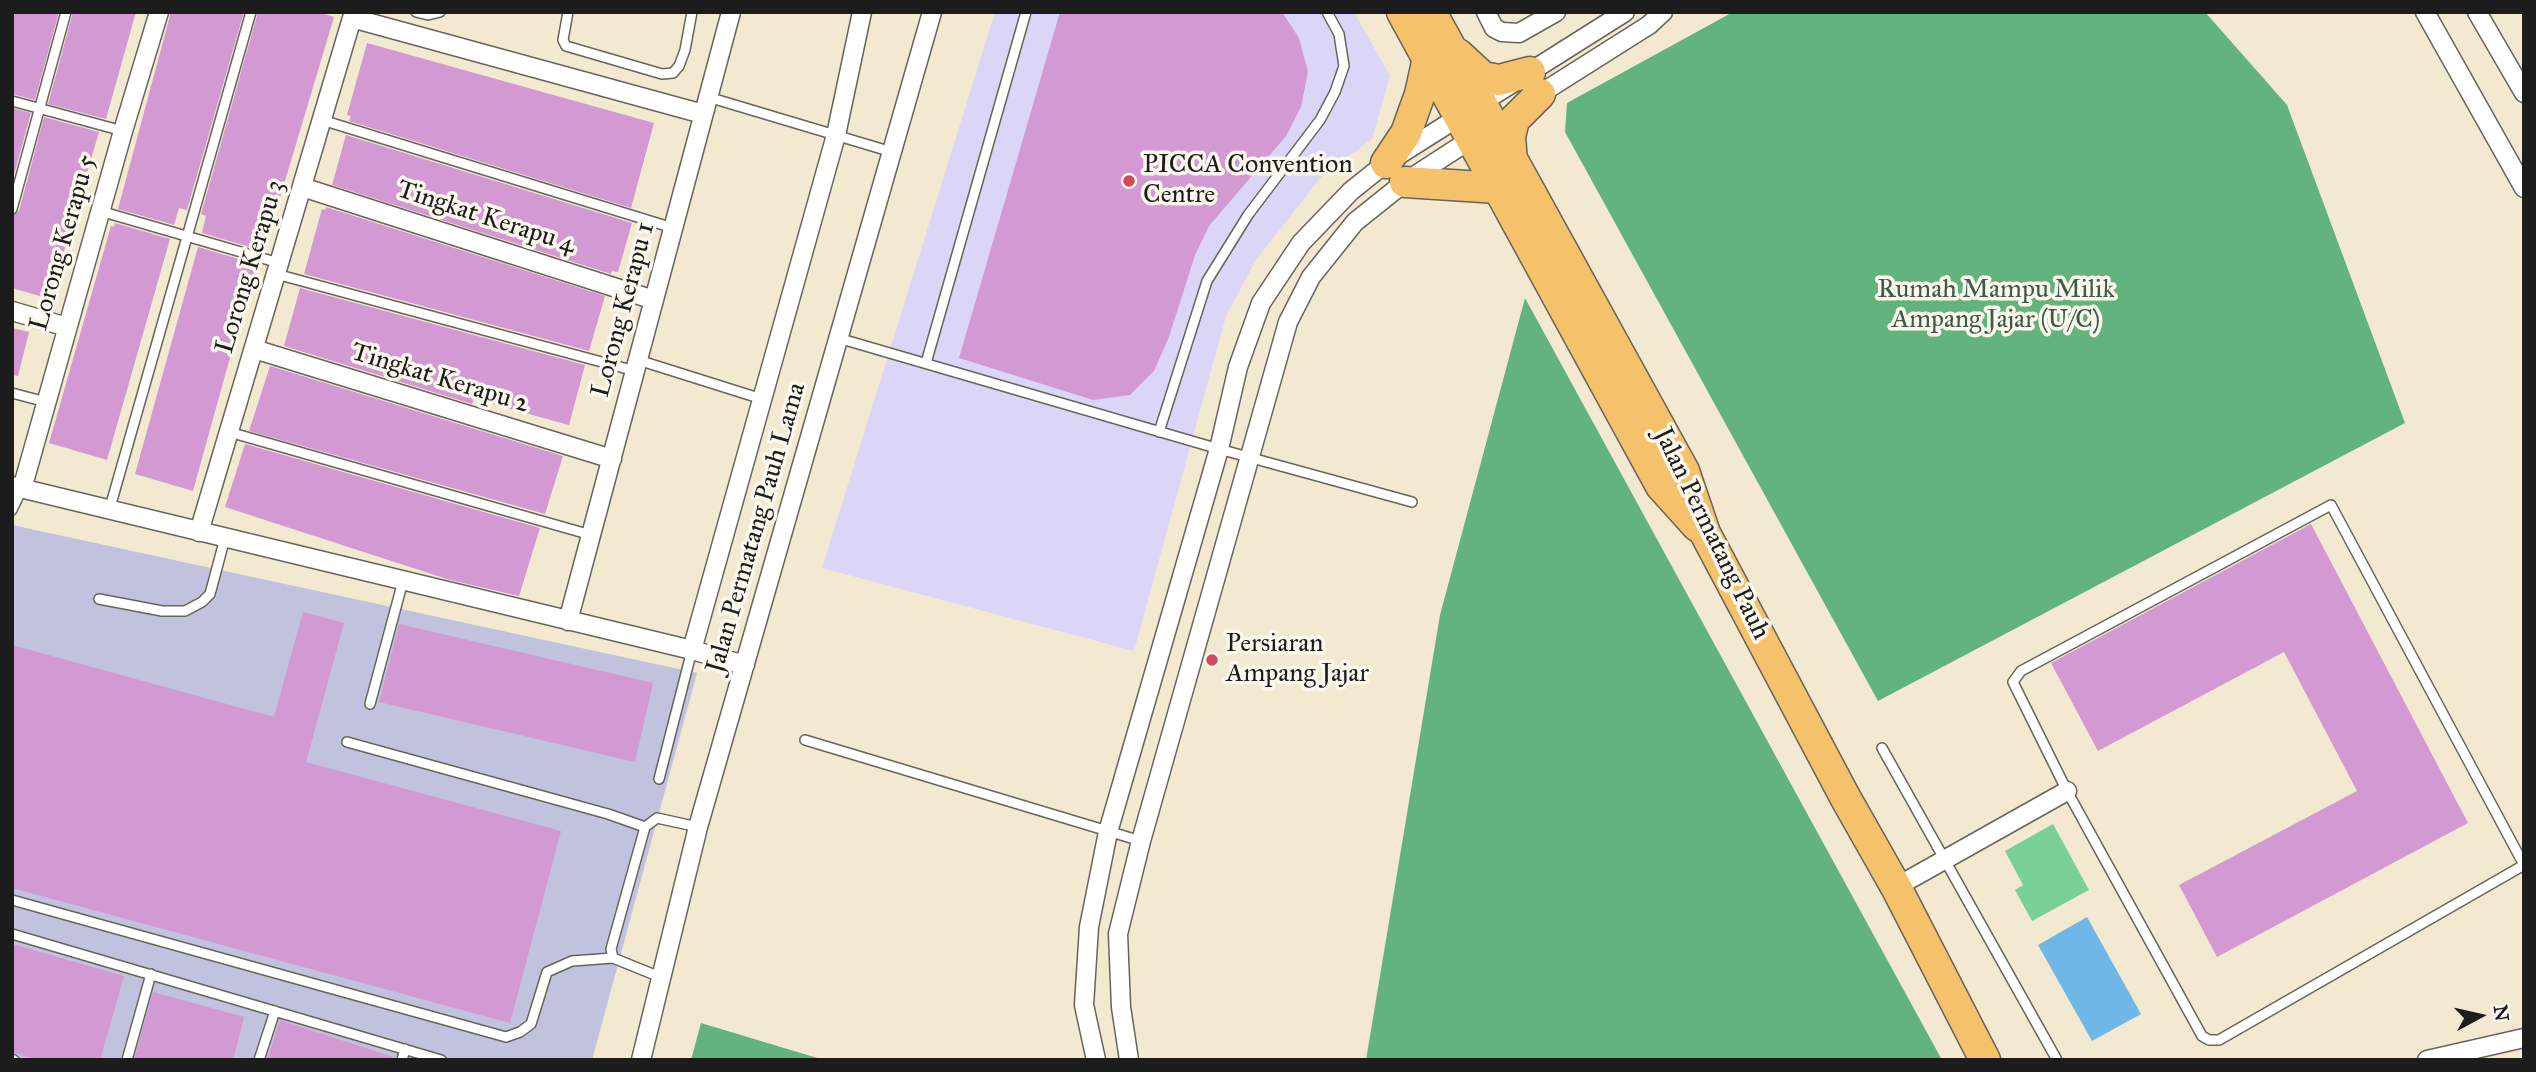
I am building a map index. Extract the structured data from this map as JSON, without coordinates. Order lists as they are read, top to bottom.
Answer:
{
  "streets": {
    "main road": ["Jalan Permatang Pauh"],
    "street": [
      "Tingkat Kerapu 4",
      "Lorong Kerapu 5",
      "Lorong Kerapu 3",
      "Lorong Kerapu 1",
      "Tingkat Kerapu 2",
      "Jalan Permatang Pauh Lama"
    ]
  },
  "crossings": [
    ["Tingkat Kerapu 4", "Lorong Kerapu 3"],
    ["Tingkat Kerapu 4", "Lorong Kerapu 1"],
    ["Lorong Kerapu 3", "Tingkat Kerapu 2"],
    ["Lorong Kerapu 1", "Tingkat Kerapu 2"]
  ],
  "parks": ["Rumah Mampu Milik Ampang Jajar (U/C)"],
  "places": ["PICCA Convention Centre", "Persiaran Ampang Jajar"],
  "north": "right"
}
